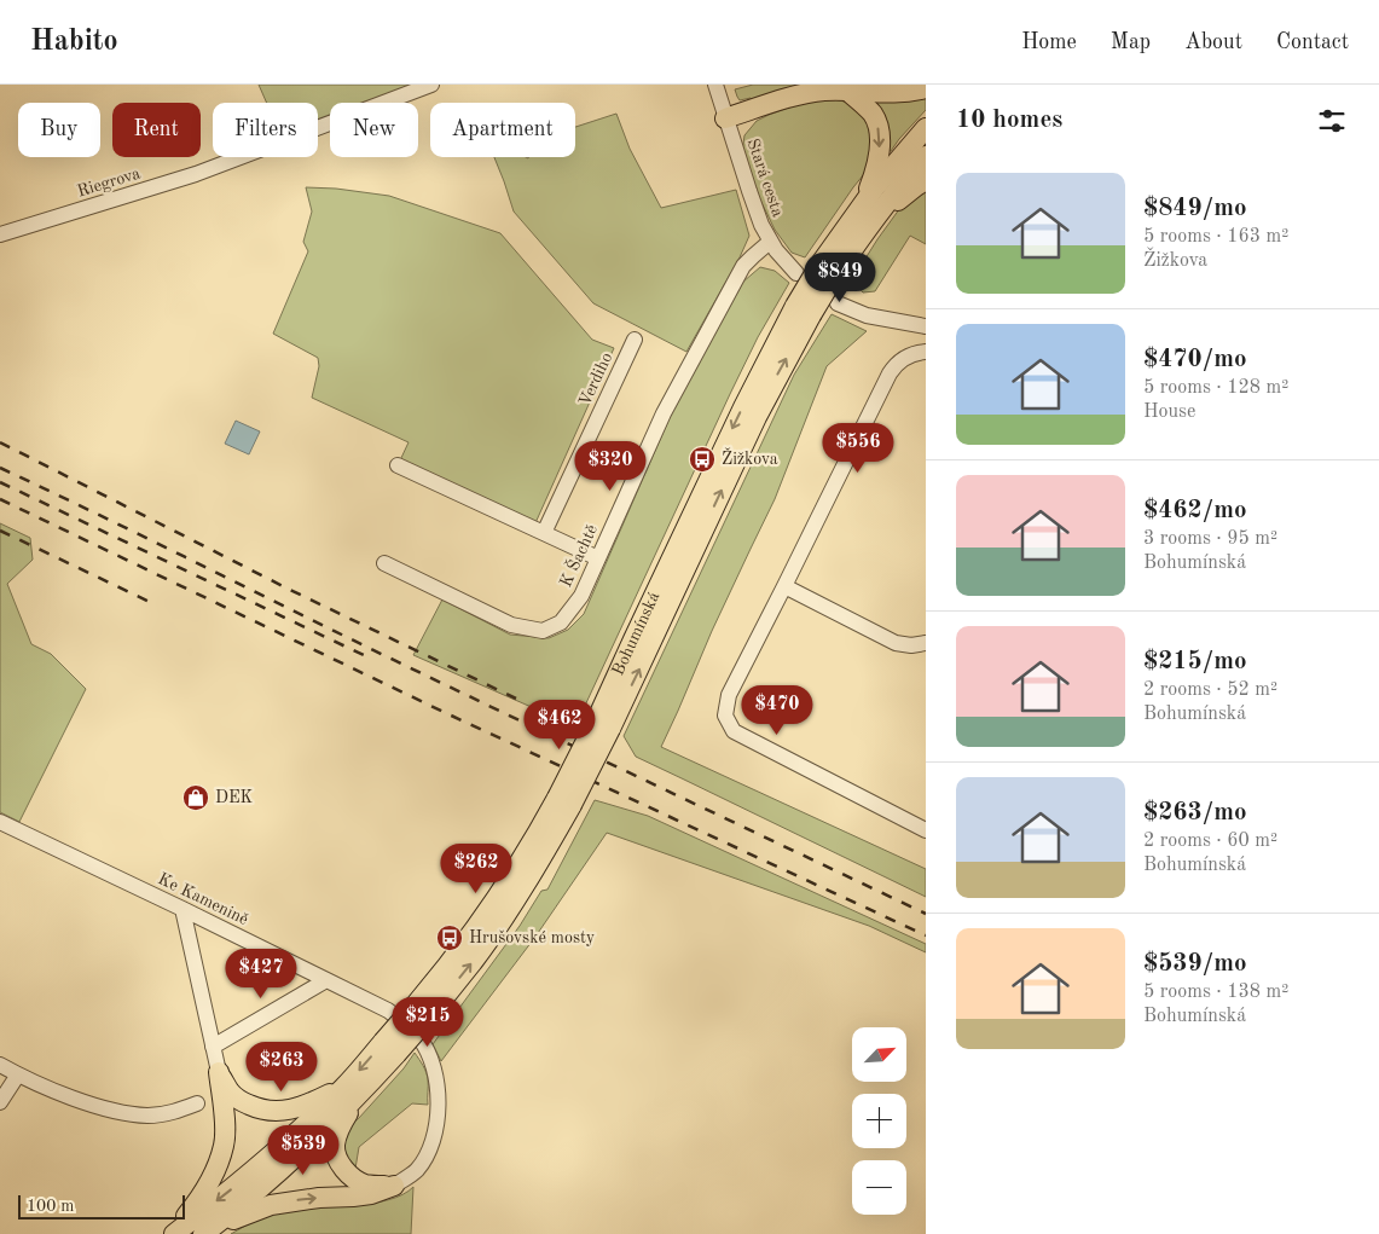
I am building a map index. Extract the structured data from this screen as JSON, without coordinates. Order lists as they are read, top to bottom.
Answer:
{
  "streets": {
    "main road": ["Bohumínská"],
    "street": [
      "Stará cesta",
      "Riegrova",
      "Verdiho",
      "K Šachtě",
      "Ke Kamenině"
    ]
  },
  "crossings": [
    ["Stará cesta", "K Šachtě"]
  ],
  "places": {
    "bus stop": ["Žižkova", "Hrušovské mosty"],
    "shop": ["DEK"]
  },
  "scale_bar": "100 m",
  "north": "top right",
  "page": {
    "header": "Habito",
    "nav": [
      "Home",
      "Map",
      "About",
      "Contact"
    ],
    "heading": "10 homes",
    "chip": [
      "Buy",
      "Rent",
      "Filters",
      "New",
      "Apartment"
    ],
    "list": [
      {
        "name": "$849/mo",
        "note": "5 rooms · 163 m² · Žižkova"
      },
      {
        "name": "$470/mo",
        "note": "5 rooms · 128 m² · House"
      },
      {
        "name": "$462/mo",
        "note": "3 rooms · 95 m² · Bohumínská"
      },
      {
        "name": "$215/mo",
        "note": "2 rooms · 52 m² · Bohumínská"
      },
      {
        "name": "$263/mo",
        "note": "2 rooms · 60 m² · Bohumínská"
      },
      {
        "name": "$539/mo",
        "note": "5 rooms · 138 m² · Bohumínská"
      }
    ],
    "price": [
      "$849",
      "$556",
      "$320",
      "$470",
      "$462",
      "$262",
      "$427",
      "$215",
      "$263",
      "$539"
    ],
    "map_buttons": ["+", "−"],
    "scale": "100 m"
  }
}
